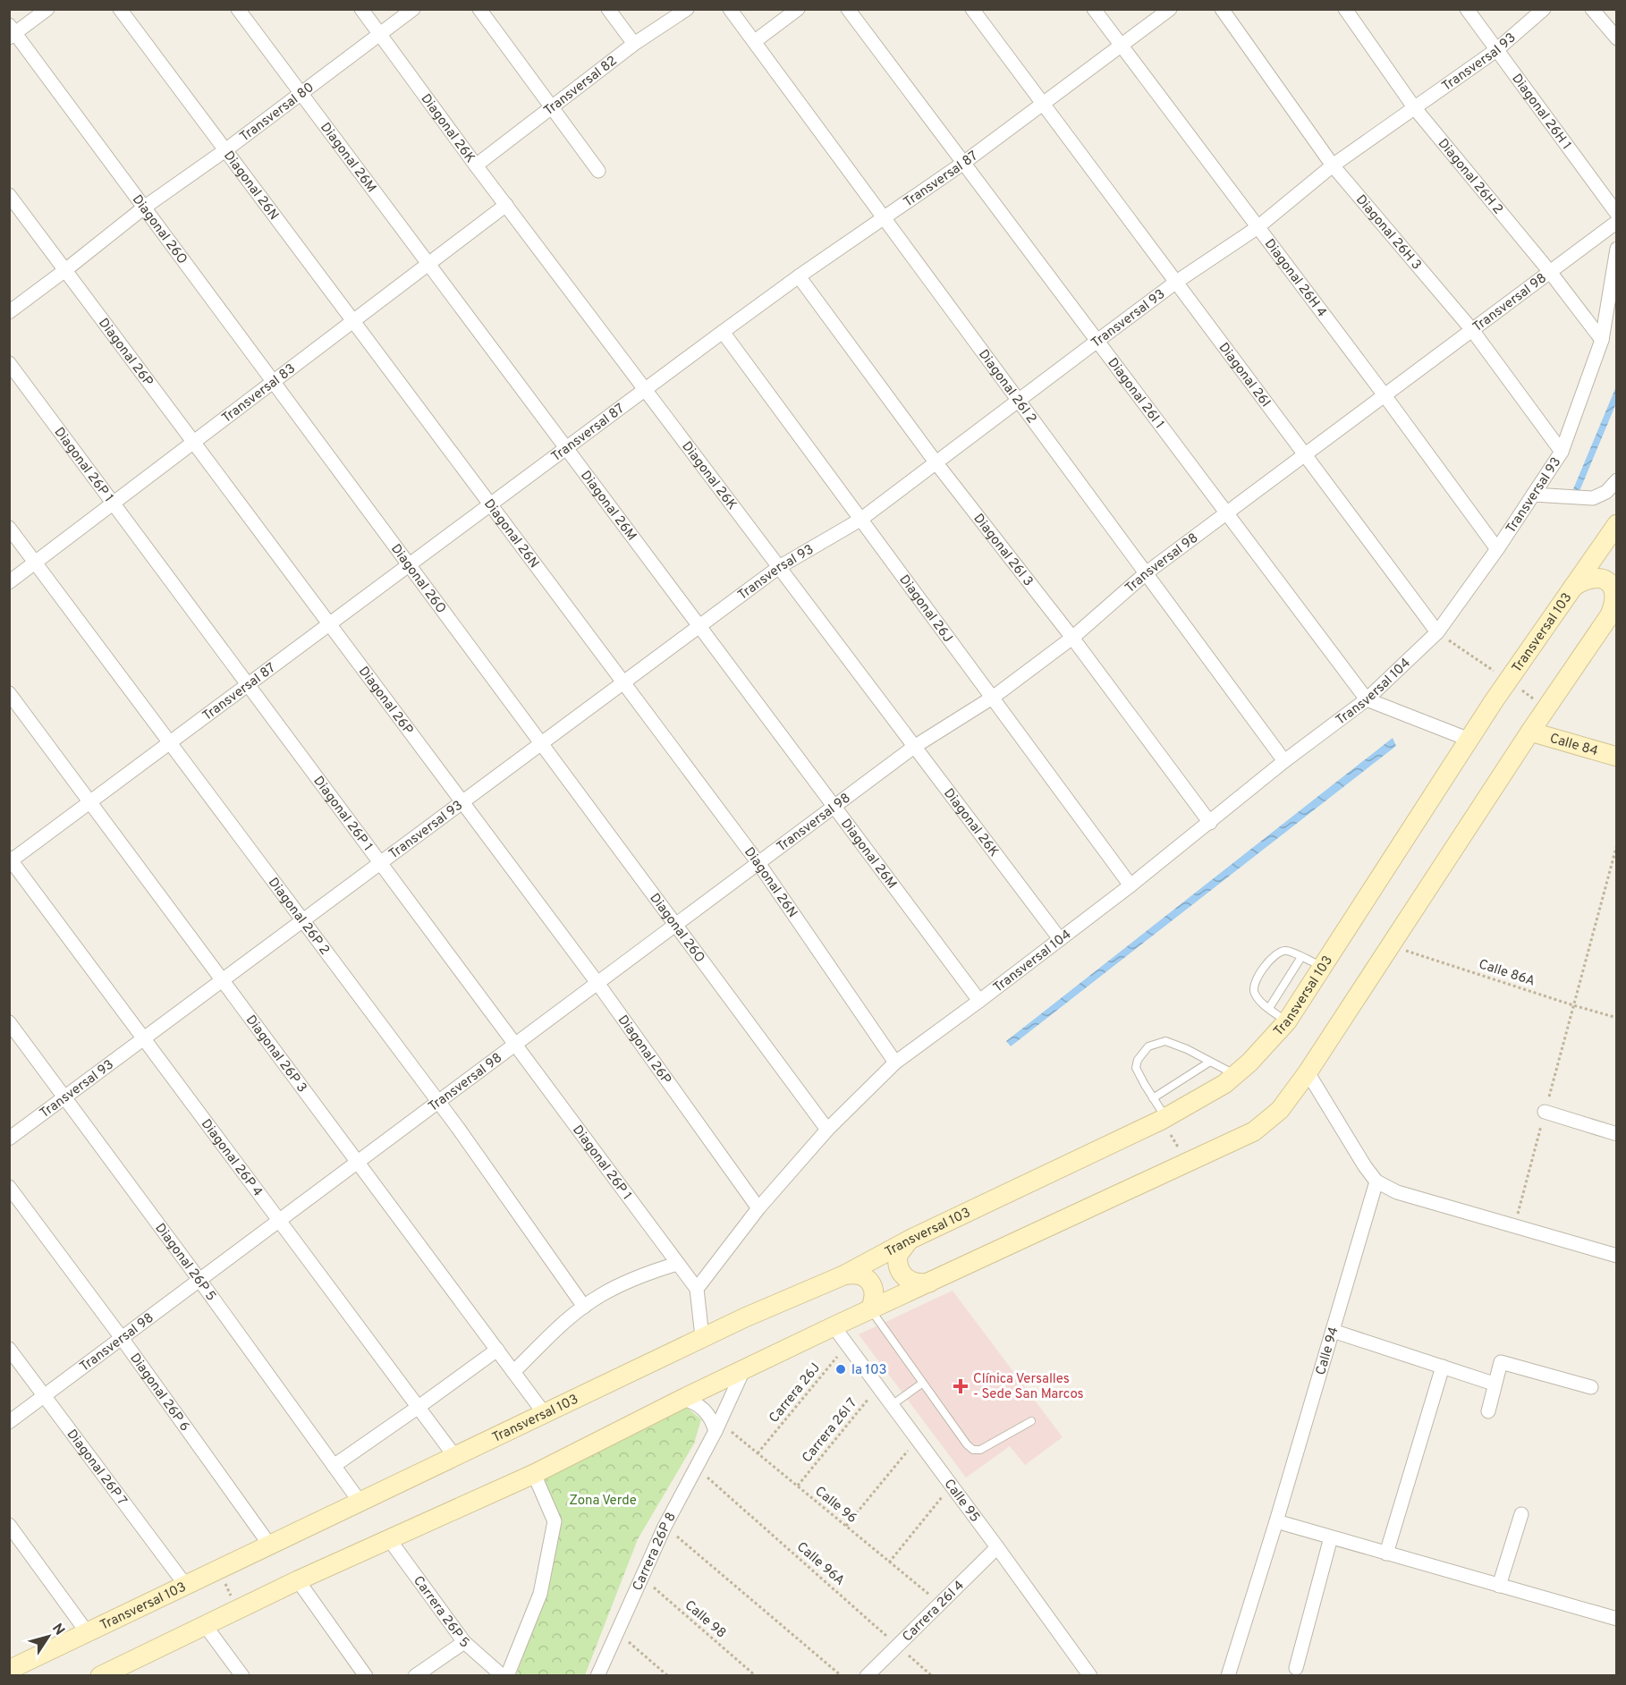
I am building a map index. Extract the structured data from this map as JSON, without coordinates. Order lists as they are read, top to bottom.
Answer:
{
  "streets": {
    "street": [
      "Transversal 93",
      "Transversal 82",
      "Diagonal 26H 1",
      "Transversal 80",
      "Diagonal 26K",
      "Diagonal 26M",
      "Diagonal 26H 2",
      "Transversal 87",
      "Diagonal 26N",
      "Diagonal 26O",
      "Diagonal 26H 3",
      "Diagonal 26H 4",
      "Transversal 98",
      "Diagonal 26P",
      "Diagonal 26I",
      "Diagonal 26I 2",
      "Diagonal 26I 1",
      "Transversal 83",
      "Diagonal 26P 1",
      "Diagonal 26I 3",
      "Diagonal 26J",
      "Transversal 103",
      "Transversal 104",
      "Calle 84",
      "Diagonal 26P 2",
      "Diagonal 26P 3",
      "Diagonal 26P 4",
      "Diagonal 26P 5",
      "Calle 94",
      "Diagonal 26P 6",
      "Diagonal 26P 7",
      "Calle 95",
      "Carrera 26P 8",
      "Carrera 26P 5",
      "Carrera 26I 4"
    ],
    "path": [
      "Calle 86A",
      "Carrera 26J",
      "Carrera 26I 7",
      "Calle 96",
      "Calle 96A",
      "Calle 98"
    ]
  },
  "crossings": [
    ["Transversal 93", "Diagonal 26H 1"],
    ["Transversal 93", "Diagonal 26K"],
    ["Transversal 93", "Diagonal 26M"],
    ["Transversal 93", "Diagonal 26H 2"],
    ["Transversal 93", "Diagonal 26N"],
    ["Transversal 93", "Diagonal 26O"],
    ["Transversal 93", "Diagonal 26H 3"],
    ["Transversal 93", "Diagonal 26H 4"],
    ["Transversal 93", "Diagonal 26P"],
    ["Transversal 93", "Diagonal 26I"],
    ["Transversal 93", "Diagonal 26I 2"],
    ["Transversal 93", "Diagonal 26I 1"],
    ["Transversal 93", "Diagonal 26P 1"],
    ["Transversal 93", "Diagonal 26I 3"],
    ["Transversal 93", "Diagonal 26J"],
    ["Transversal 93", "Transversal 104"],
    ["Transversal 93", "Diagonal 26P 2"],
    ["Transversal 93", "Diagonal 26P 3"],
    ["Transversal 93", "Diagonal 26P 4"],
    ["Transversal 93", "Diagonal 26P 5"],
    ["Transversal 82", "Diagonal 26K"],
    ["Transversal 80", "Diagonal 26K"],
    ["Transversal 80", "Diagonal 26M"],
    ["Transversal 80", "Diagonal 26N"],
    ["Transversal 80", "Diagonal 26O"],
    ["Transversal 80", "Diagonal 26P"],
    ["Diagonal 26K", "Transversal 87"],
    ["Diagonal 26K", "Transversal 98"],
    ["Diagonal 26K", "Transversal 83"],
    ["Diagonal 26K", "Transversal 104"],
    ["Diagonal 26M", "Transversal 87"],
    ["Diagonal 26M", "Transversal 98"],
    ["Diagonal 26M", "Transversal 83"],
    ["Diagonal 26M", "Transversal 104"],
    ["Diagonal 26H 2", "Transversal 98"],
    ["Transversal 87", "Diagonal 26N"],
    ["Transversal 87", "Diagonal 26O"],
    ["Transversal 87", "Diagonal 26H 4"],
    ["Transversal 87", "Diagonal 26P"],
    ["Transversal 87", "Diagonal 26I"],
    ["Transversal 87", "Diagonal 26I 2"],
    ["Transversal 87", "Diagonal 26I 1"],
    ["Transversal 87", "Diagonal 26P 1"],
    ["Transversal 87", "Diagonal 26I 3"],
    ["Transversal 87", "Diagonal 26J"],
    ["Transversal 87", "Diagonal 26P 2"],
    ["Transversal 87", "Diagonal 26P 3"],
    ["Transversal 87", "Diagonal 26P 4"],
    ["Diagonal 26N", "Transversal 98"],
    ["Diagonal 26N", "Transversal 83"],
    ["Diagonal 26N", "Transversal 104"],
    ["Diagonal 26O", "Transversal 98"],
    ["Diagonal 26O", "Transversal 83"],
    ["Diagonal 26O", "Transversal 104"],
    ["Diagonal 26H 3", "Transversal 98"],
    ["Diagonal 26H 4", "Transversal 98"],
    ["Transversal 98", "Diagonal 26P"],
    ["Transversal 98", "Diagonal 26I"],
    ["Transversal 98", "Diagonal 26I 2"],
    ["Transversal 98", "Diagonal 26I 1"],
    ["Transversal 98", "Diagonal 26P 1"],
    ["Transversal 98", "Diagonal 26I 3"],
    ["Transversal 98", "Diagonal 26J"],
    ["Transversal 98", "Diagonal 26P 2"],
    ["Transversal 98", "Diagonal 26P 3"],
    ["Transversal 98", "Diagonal 26P 4"],
    ["Transversal 98", "Diagonal 26P 5"],
    ["Transversal 98", "Diagonal 26P 6"],
    ["Transversal 98", "Diagonal 26P 7"],
    ["Diagonal 26P", "Transversal 83"],
    ["Diagonal 26P", "Transversal 104"],
    ["Diagonal 26I", "Transversal 104"],
    ["Diagonal 26I 2", "Transversal 104"],
    ["Diagonal 26I 1", "Transversal 104"],
    ["Transversal 83", "Diagonal 26P 1"],
    ["Transversal 83", "Diagonal 26P 2"],
    ["Diagonal 26P 1", "Transversal 104"],
    ["Diagonal 26I 3", "Transversal 104"],
    ["Diagonal 26J", "Transversal 104"],
    ["Transversal 103", "Diagonal 26P 3"],
    ["Transversal 103", "Diagonal 26P 4"],
    ["Transversal 103", "Diagonal 26P 5"],
    ["Transversal 103", "Diagonal 26P 6"],
    ["Transversal 103", "Diagonal 26P 7"],
    ["Carrera 26J", "Calle 95"],
    ["Carrera 26J", "Calle 96"],
    ["Carrera 26I 7", "Calle 95"],
    ["Carrera 26I 7", "Calle 96"],
    ["Calle 95", "Carrera 26I 4"],
    ["Calle 96", "Carrera 26P 8"],
    ["Calle 96", "Carrera 26I 4"],
    ["Carrera 26P 8", "Calle 96A"],
    ["Carrera 26P 8", "Calle 98"],
    ["Calle 96A", "Carrera 26I 4"]
  ],
  "parks": ["Zona Verde"],
  "places": {
    "other": ["la 103"],
    "health": ["Clínica Versalles - Sede San Marcos"]
  },
  "north": "top right"
}
